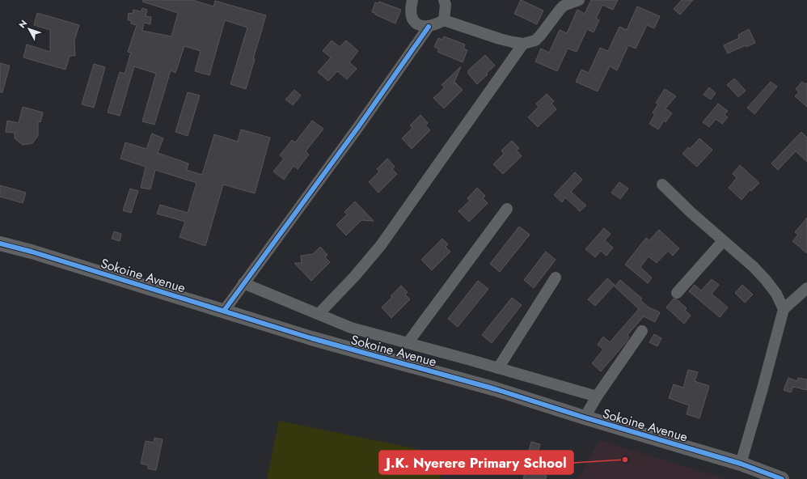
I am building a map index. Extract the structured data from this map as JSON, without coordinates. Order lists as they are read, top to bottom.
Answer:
{
  "streets": {
    "street": ["Sokoine Avenue"]
  },
  "places": ["J.K. Nyerere Primary School"],
  "north": "top left"
}
